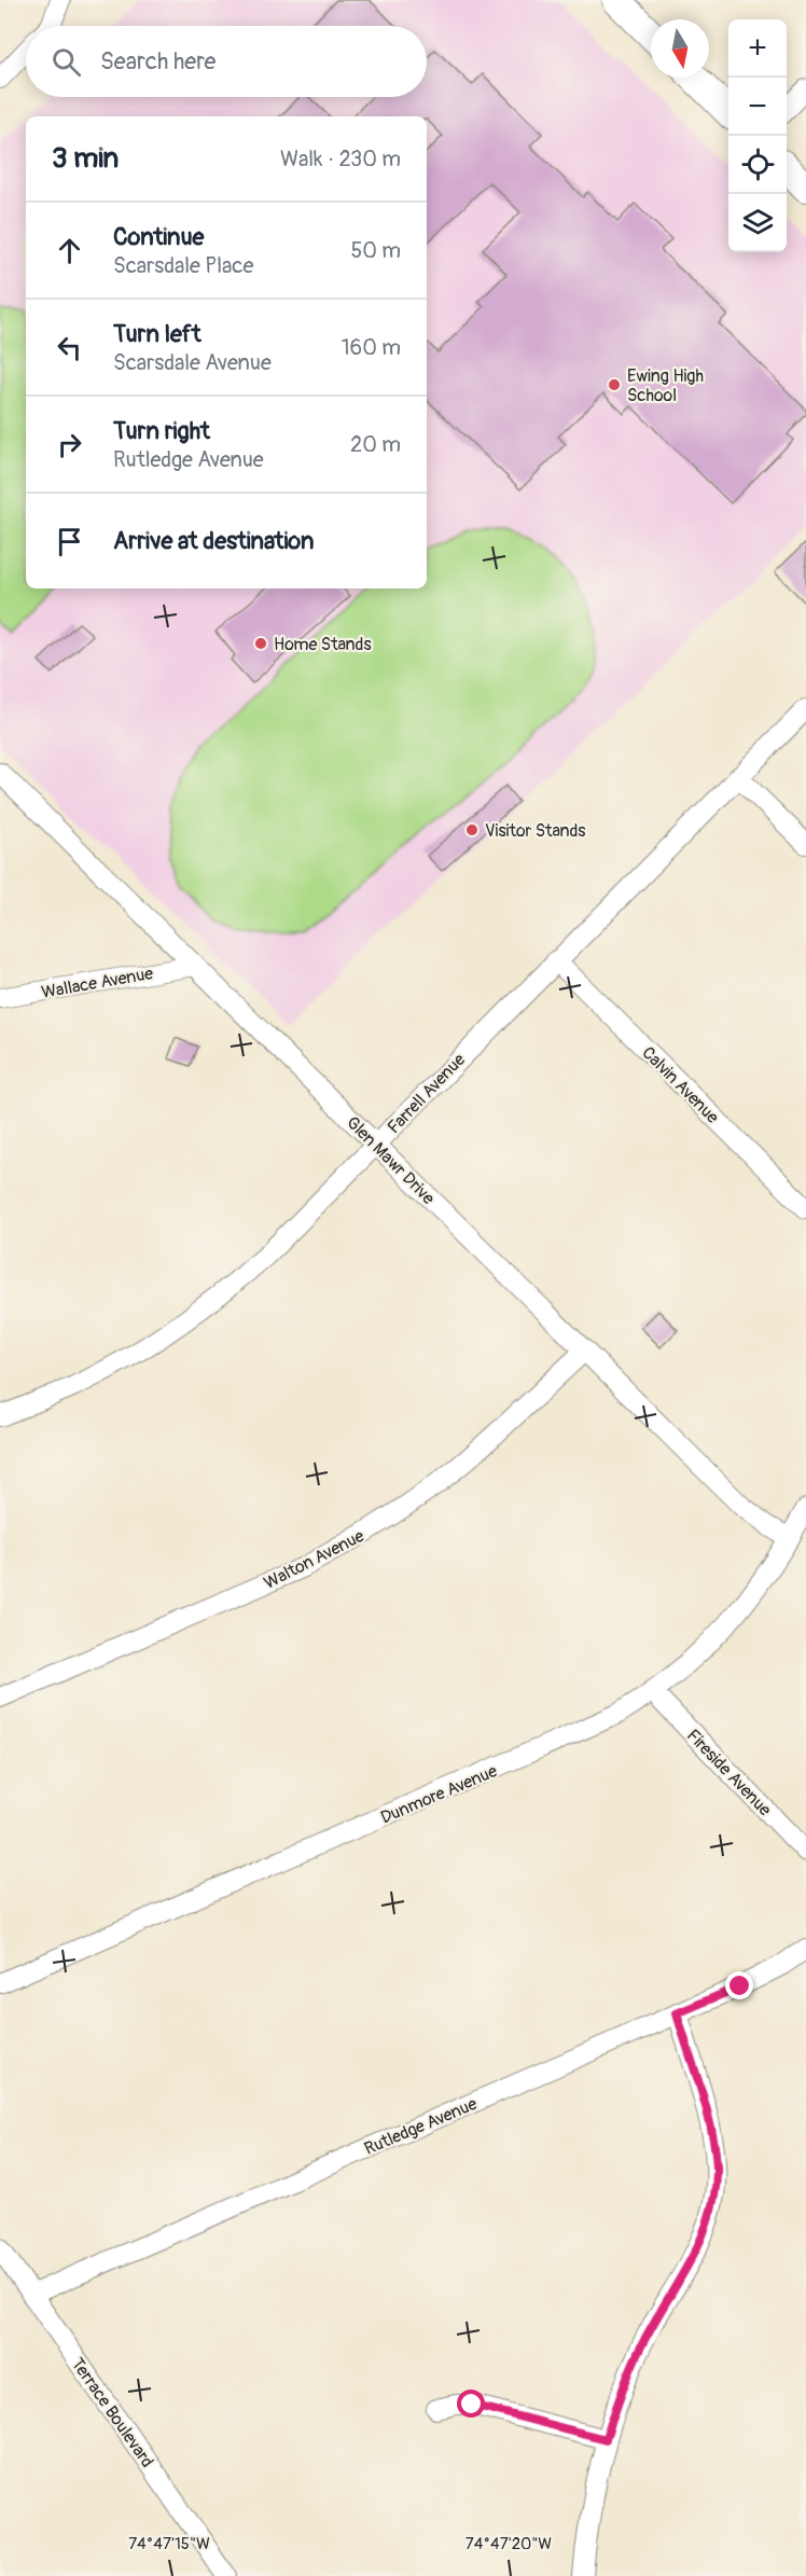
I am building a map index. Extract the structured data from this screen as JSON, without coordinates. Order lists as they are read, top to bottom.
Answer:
{
  "streets": {
    "street": [
      "Wallace Avenue",
      "Calvin Avenue",
      "Farrell Avenue",
      "Glen Mawr Drive",
      "Walton Avenue",
      "Fireside Avenue",
      "Dunmore Avenue",
      "Rutledge Avenue",
      "Terrace Boulevard"
    ]
  },
  "crossings": [
    ["Wallace Avenue", "Glen Mawr Drive"],
    ["Calvin Avenue", "Farrell Avenue"],
    ["Farrell Avenue", "Glen Mawr Drive"],
    ["Glen Mawr Drive", "Walton Avenue"],
    ["Glen Mawr Drive", "Dunmore Avenue"],
    ["Fireside Avenue", "Dunmore Avenue"],
    ["Rutledge Avenue", "Terrace Boulevard"]
  ],
  "places": ["Ewing High School", "Home Stands", "Visitor Stands"],
  "north": "bottom",
  "page": {
    "map_buttons": ["+", "−"],
    "search": "Search here",
    "heading": ["3 min", "Walk · 230 m"],
    "list": [
      ["Continue", "Scarsdale Place", "50 m"],
      ["Turn left", "Scarsdale Avenue", "160 m"],
      ["Turn right", "Rutledge Avenue", "20 m"],
      "Arrive at destination"
    ]
  },
  "coordinates": ["74°47'15\"W", "74°47'20\"W"]
}
